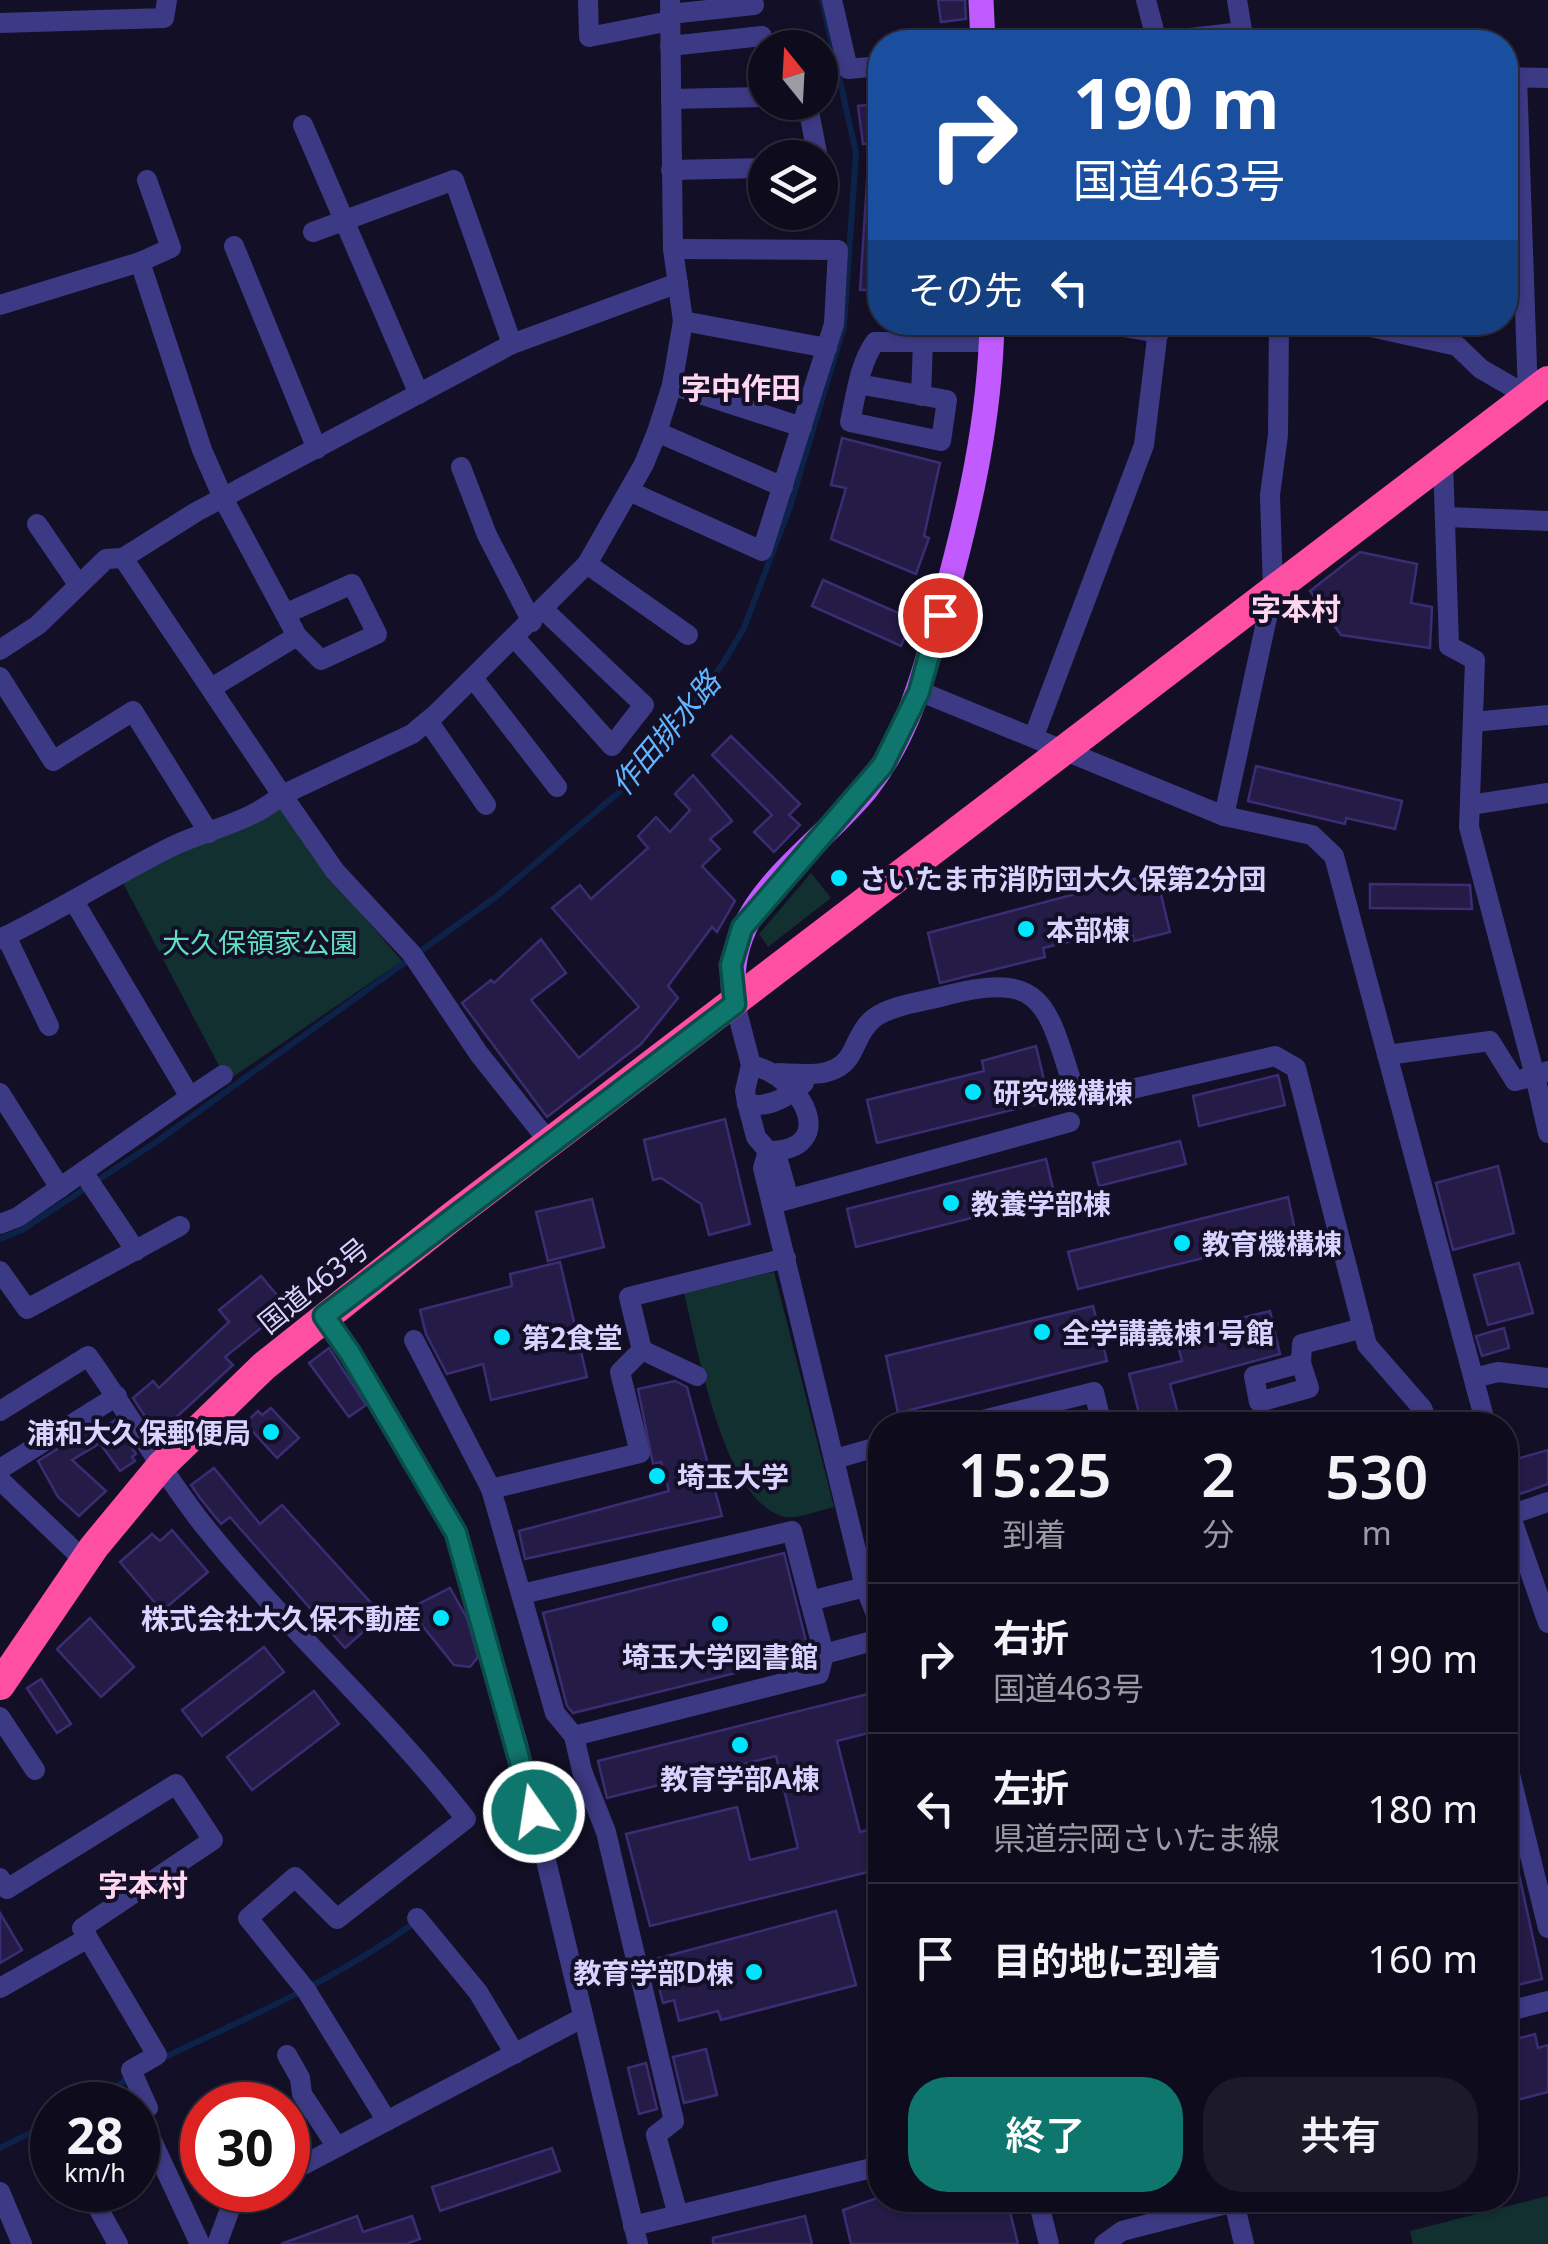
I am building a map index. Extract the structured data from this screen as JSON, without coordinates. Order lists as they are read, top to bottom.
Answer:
{
  "streets": {
    "highway": ["国道463号"]
  },
  "districts": ["字中作田", "字本村", "字本村"],
  "water": ["作田排水路"],
  "parks": ["大久保領家公園"],
  "places": [
    "さいたま市消防団大久保第2分団",
    "本部棟",
    "研究機構棟",
    "教養学部棟",
    "教育機構棟",
    "全学講義棟1号館",
    "第2食堂",
    "浦和大久保郵便局",
    "埼玉大学",
    "株式会社大久保不動産",
    "埼玉大学図書館",
    "教育学部A棟",
    "教育学部D棟"
  ],
  "north": "top",
  "page": {
    "turn": ["190 m", "国道463号"],
    "then": "その先",
    "eta": [
      "15:25",
      "到着",
      "2",
      "分",
      "530",
      "m"
    ],
    "list": [
      {
        "name": "右折",
        "note": "国道463号",
        "value": "190 m"
      },
      {
        "name": "左折",
        "note": "県道宗岡さいたま線",
        "value": "180 m"
      },
      {
        "name": "目的地に到着",
        "value": "160 m"
      }
    ],
    "buttons": ["終了", "共有"],
    "speed": "28 km/h",
    "limit": "30"
  }
}
